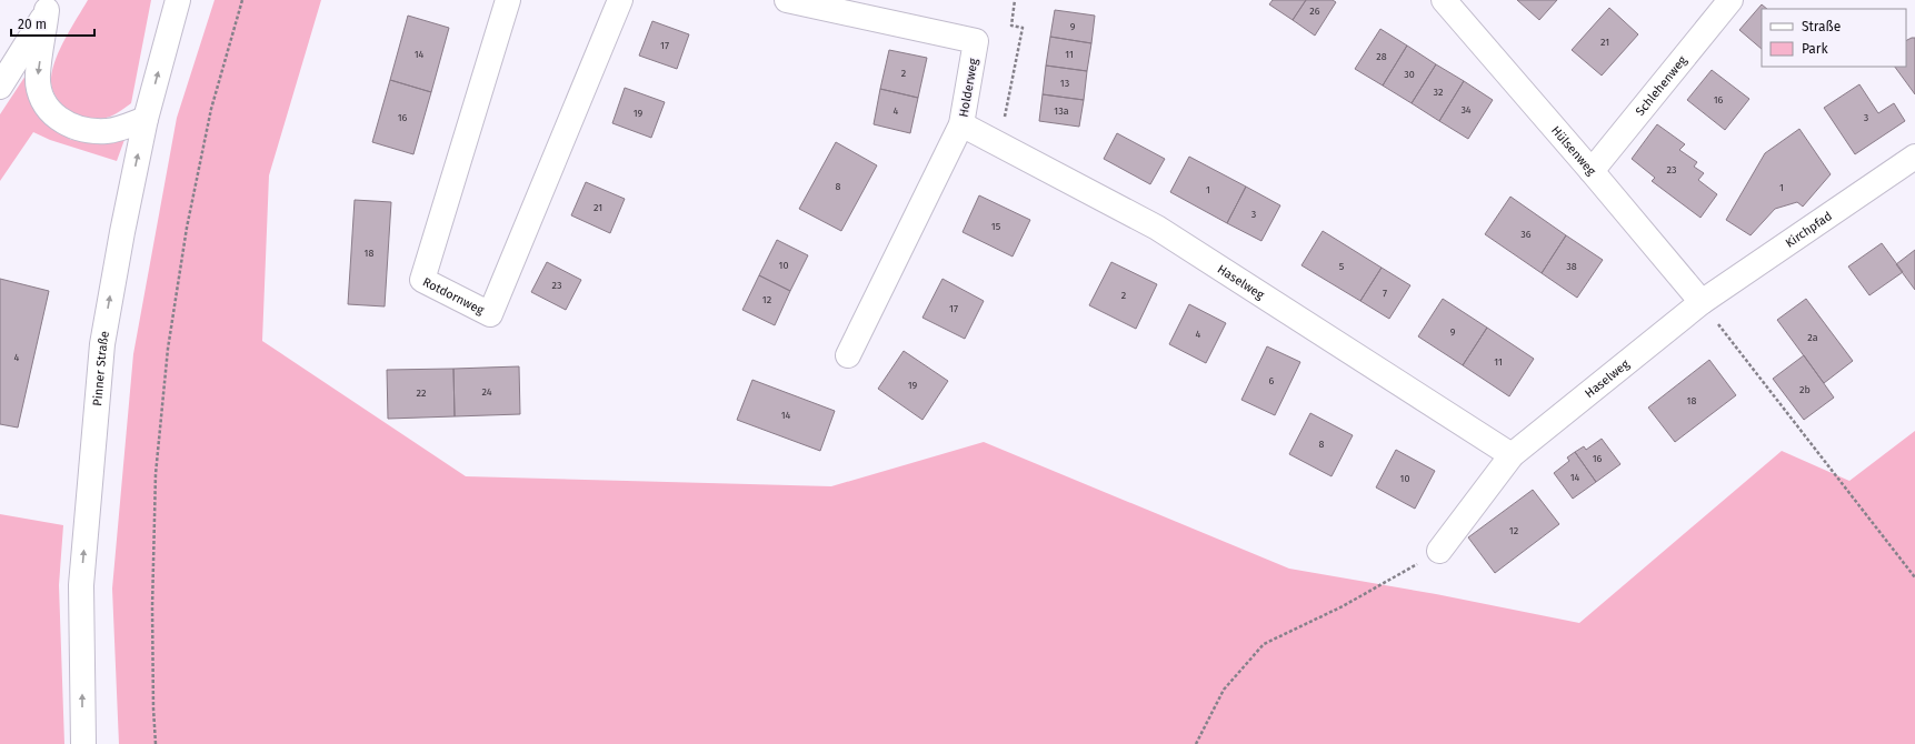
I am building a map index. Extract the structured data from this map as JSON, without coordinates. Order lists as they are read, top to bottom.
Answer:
{
  "streets": {
    "street": [
      "Schlehenweg",
      "Holderweg",
      "Hülsenweg",
      "Kirchpfad",
      "Haselweg",
      "Rotdornweg",
      "Pinner Straße"
    ]
  },
  "crossings": [
    ["Schlehenweg", "Hülsenweg"],
    ["Holderweg", "Haselweg"],
    ["Hülsenweg", "Kirchpfad"],
    ["Hülsenweg", "Haselweg"],
    ["Kirchpfad", "Haselweg"]
  ],
  "one_way": ["Pinner Straße"],
  "house_numbers": [
    "26",
    "9",
    "21",
    "17",
    "14",
    "11",
    "28",
    "2",
    "30",
    "13",
    "32",
    "16",
    "34",
    "4",
    "13a",
    "19",
    "16",
    "3",
    "23",
    "8",
    "1",
    "1",
    "21",
    "3",
    "15",
    "36",
    "18",
    "10",
    "5",
    "38",
    "23",
    "7",
    "2",
    "12",
    "17",
    "9",
    "4",
    "2a",
    "4",
    "11",
    "6",
    "19",
    "2b",
    "24",
    "22",
    "18",
    "14",
    "8",
    "16",
    "14",
    "10",
    "12"
  ],
  "legend": ["Straße", "Park"],
  "scale_bar": "20 m"
}
